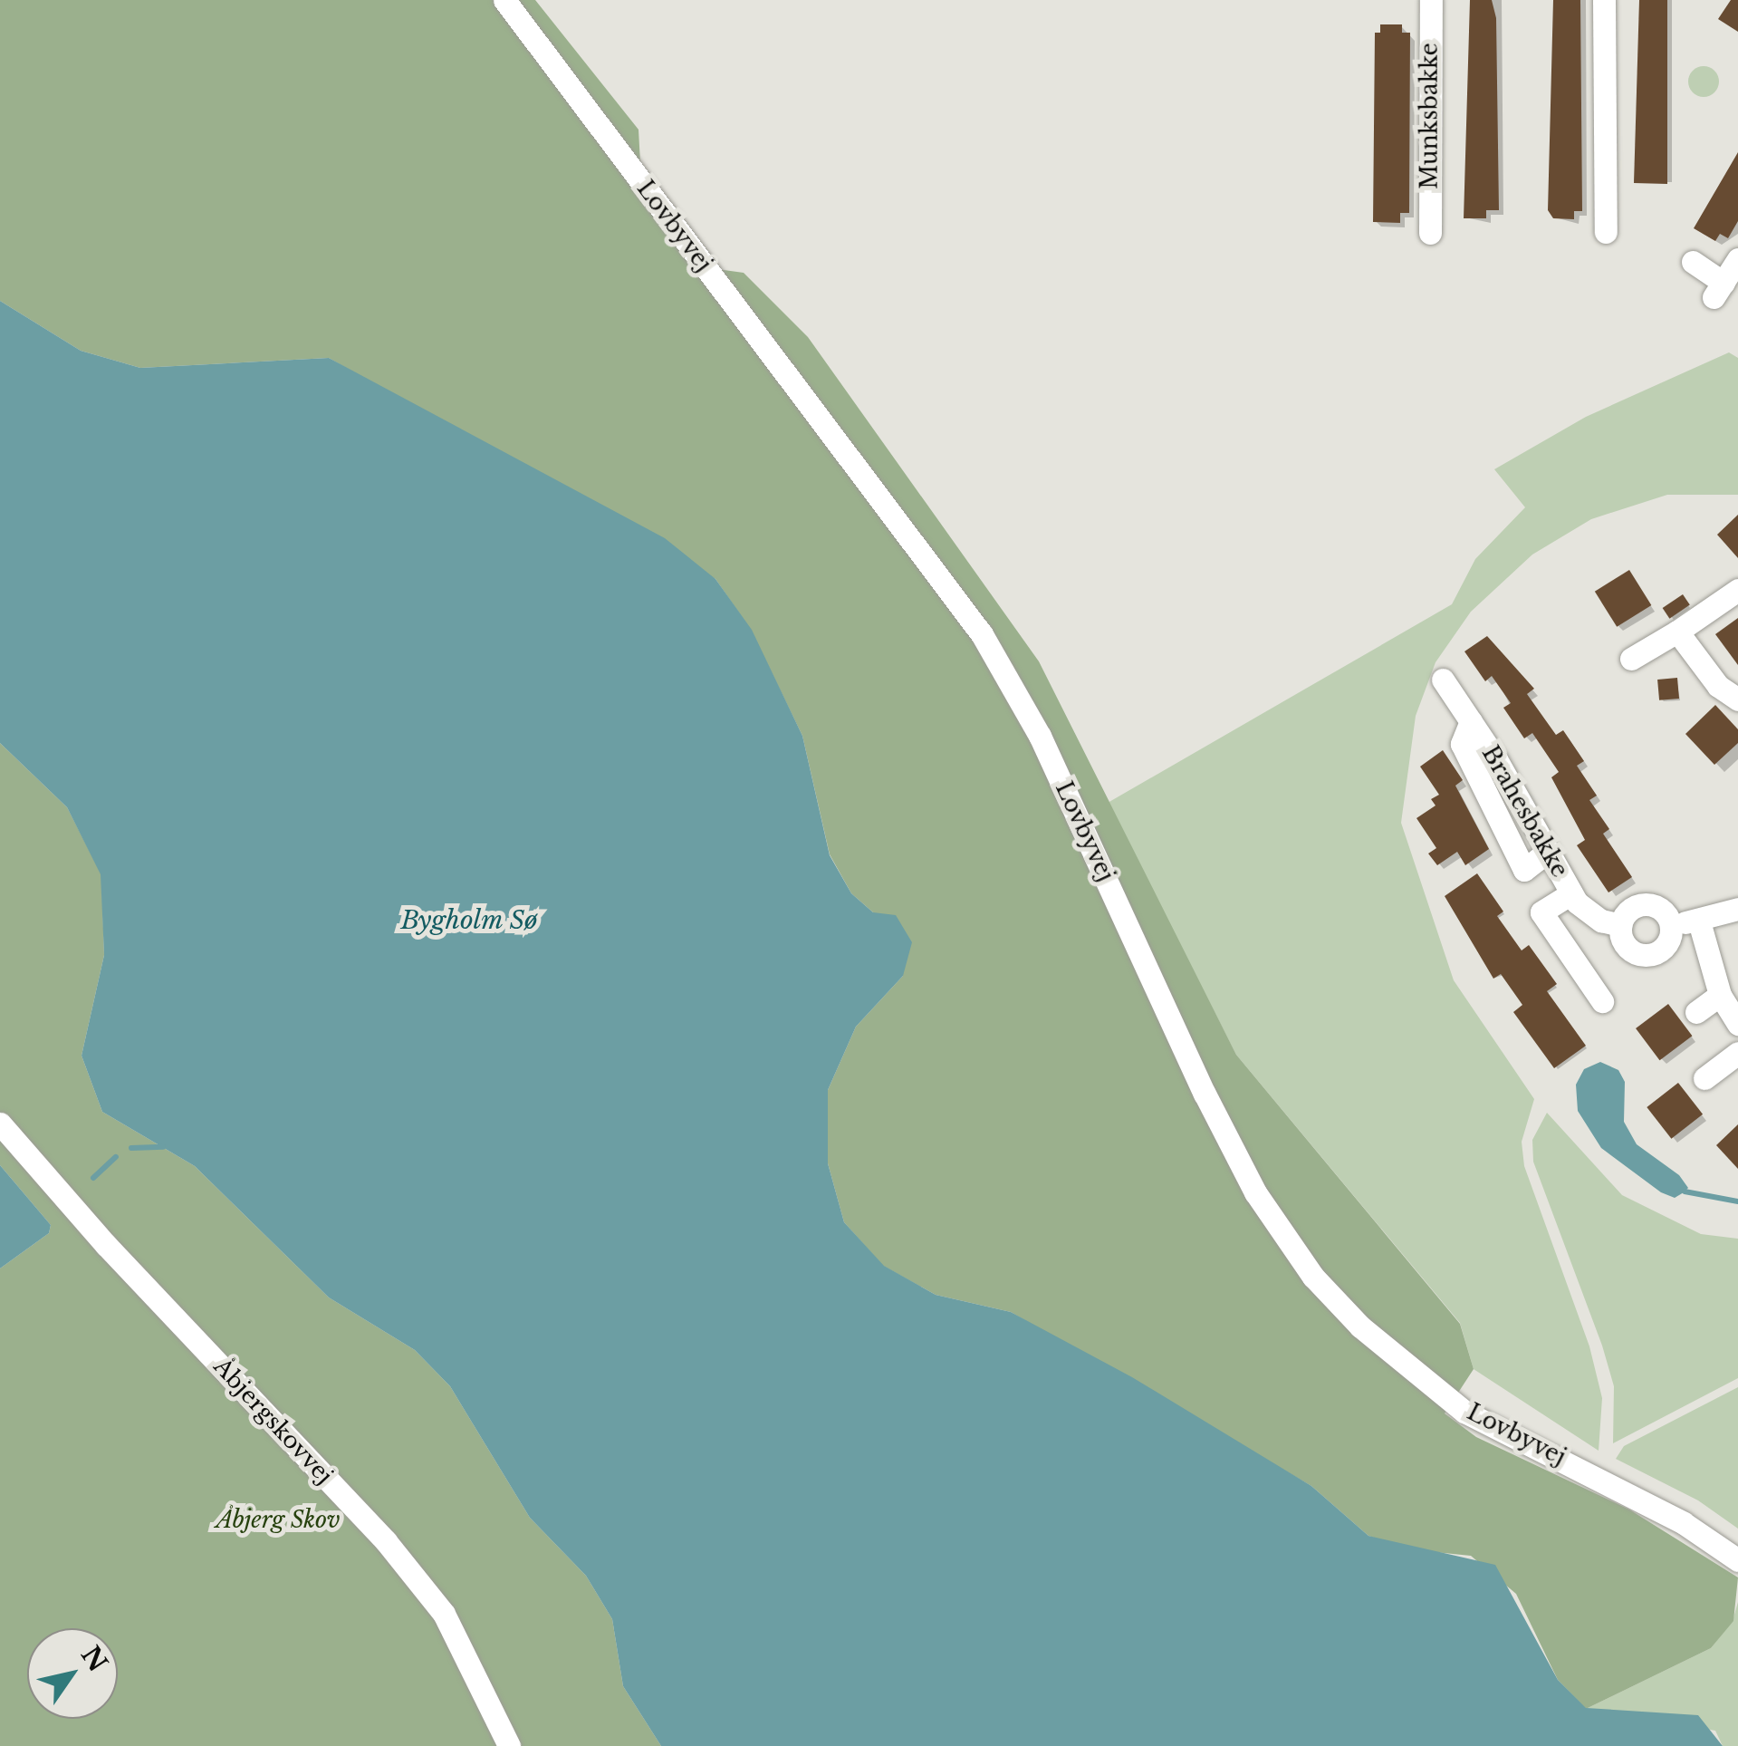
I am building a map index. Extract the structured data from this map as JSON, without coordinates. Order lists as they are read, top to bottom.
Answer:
{
  "streets": {
    "street": [
      "Munksbakke",
      "Lovbyvej",
      "Brahesbakke",
      "Åbjergskovvej"
    ]
  },
  "water": ["Bygholm Sø"],
  "parks": ["Åbjerg Skov"],
  "north": "top right"
}
